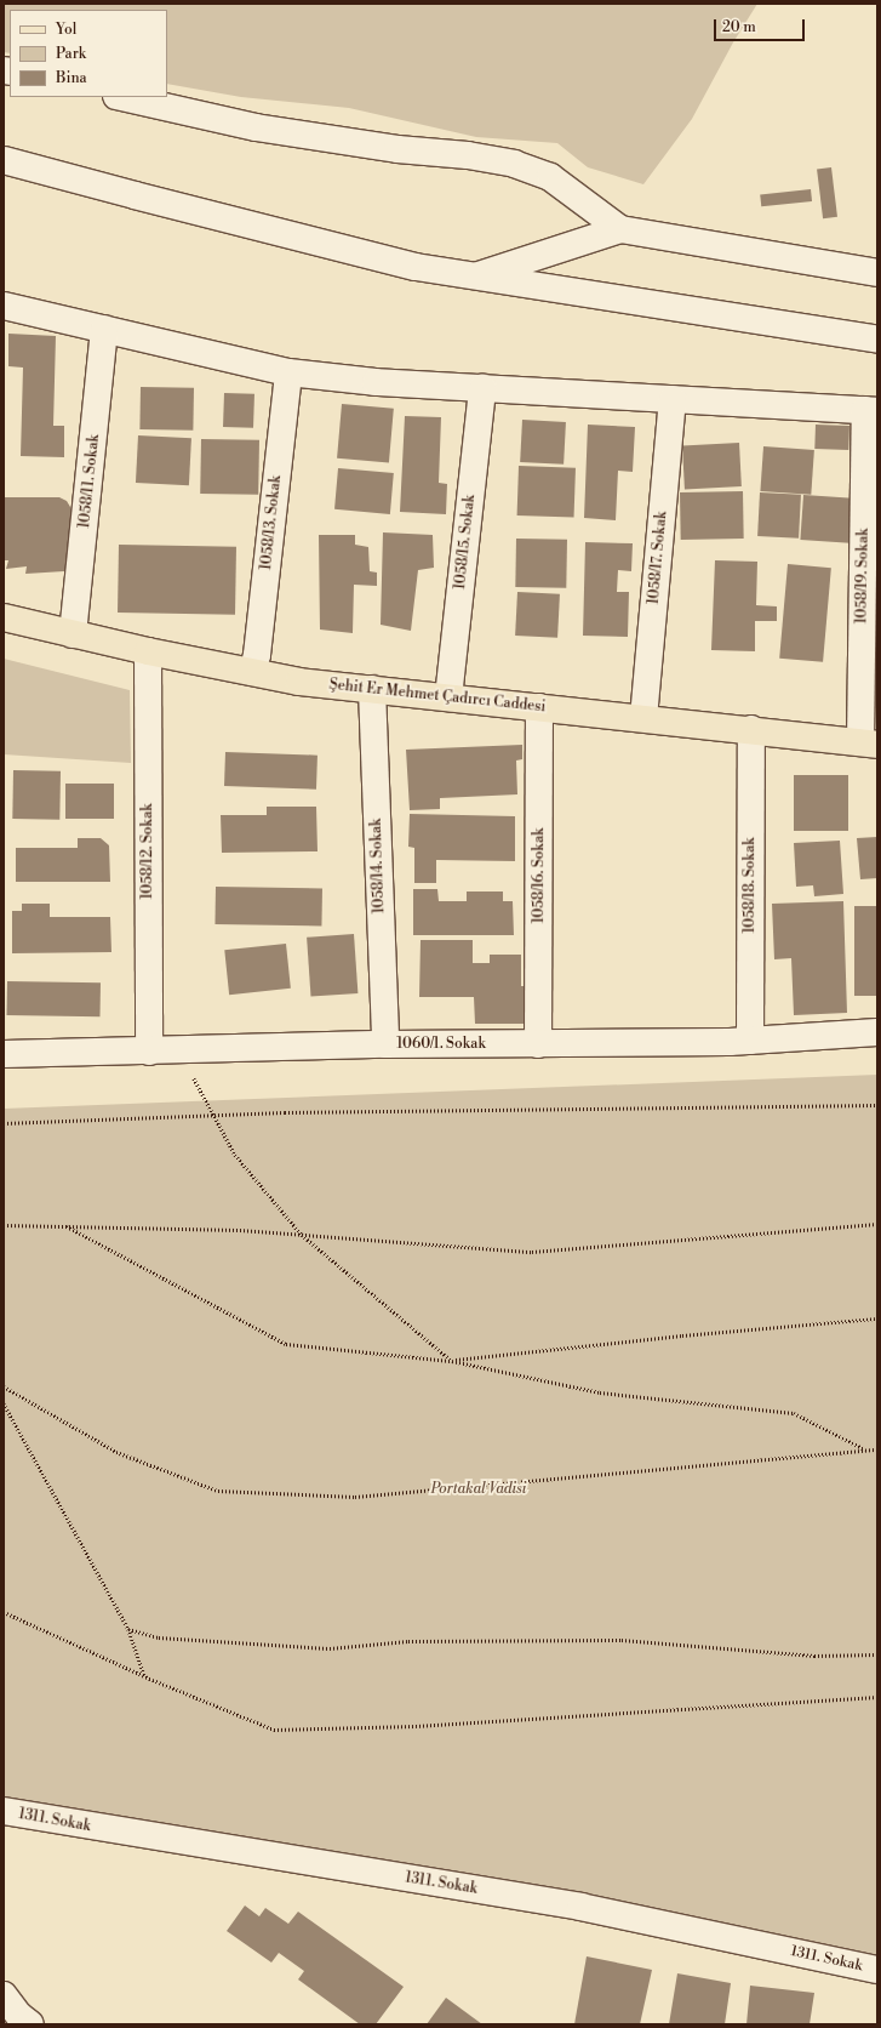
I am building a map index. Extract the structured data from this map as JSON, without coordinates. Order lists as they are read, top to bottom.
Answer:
{
  "streets": {
    "main road": ["Şehit Er Mehmet Çadırcı Caddesi"],
    "street": [
      "1058/11. Sokak",
      "1058/13. Sokak",
      "1058/15. Sokak",
      "1058/17. Sokak",
      "1058/19. Sokak",
      "1058/12. Sokak",
      "1058/14. Sokak",
      "1058/16. Sokak",
      "1058/18. Sokak",
      "1060/1. Sokak",
      "1311. Sokak"
    ]
  },
  "crossings": [
    ["1058/11. Sokak", "Şehit Er Mehmet Çadırcı Caddesi"],
    ["1058/13. Sokak", "Şehit Er Mehmet Çadırcı Caddesi"],
    ["1058/15. Sokak", "Şehit Er Mehmet Çadırcı Caddesi"],
    ["1058/17. Sokak", "Şehit Er Mehmet Çadırcı Caddesi"],
    ["1058/19. Sokak", "Şehit Er Mehmet Çadırcı Caddesi"],
    ["Şehit Er Mehmet Çadırcı Caddesi", "1058/12. Sokak"],
    ["Şehit Er Mehmet Çadırcı Caddesi", "1058/14. Sokak"],
    ["Şehit Er Mehmet Çadırcı Caddesi", "1058/16. Sokak"],
    ["Şehit Er Mehmet Çadırcı Caddesi", "1058/18. Sokak"],
    ["1058/12. Sokak", "1060/1. Sokak"],
    ["1058/14. Sokak", "1060/1. Sokak"],
    ["1058/16. Sokak", "1060/1. Sokak"],
    ["1058/18. Sokak", "1060/1. Sokak"]
  ],
  "parks": ["Portakal Vadisi"],
  "legend": ["Yol", "Park", "Bina"],
  "scale_bar": "20 m"
}
